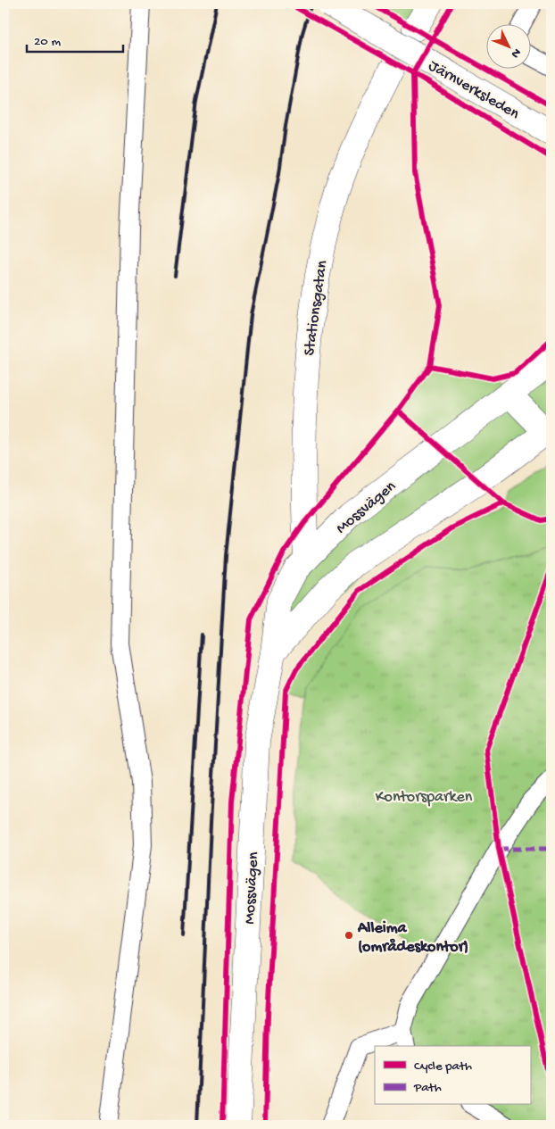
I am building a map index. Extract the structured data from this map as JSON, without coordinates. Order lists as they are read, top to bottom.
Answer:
{
  "streets": {
    "street": ["Järnverksleden", "Stationsgatan", "Mossvägen"]
  },
  "crossings": [
    ["Stationsgatan", "Mossvägen"]
  ],
  "parks": ["Kontorsparken"],
  "places": ["Alleima (områdeskontor)"],
  "legend": ["Cycle path", "Path"],
  "scale_bar": "20 m",
  "north": "bottom right"
}
